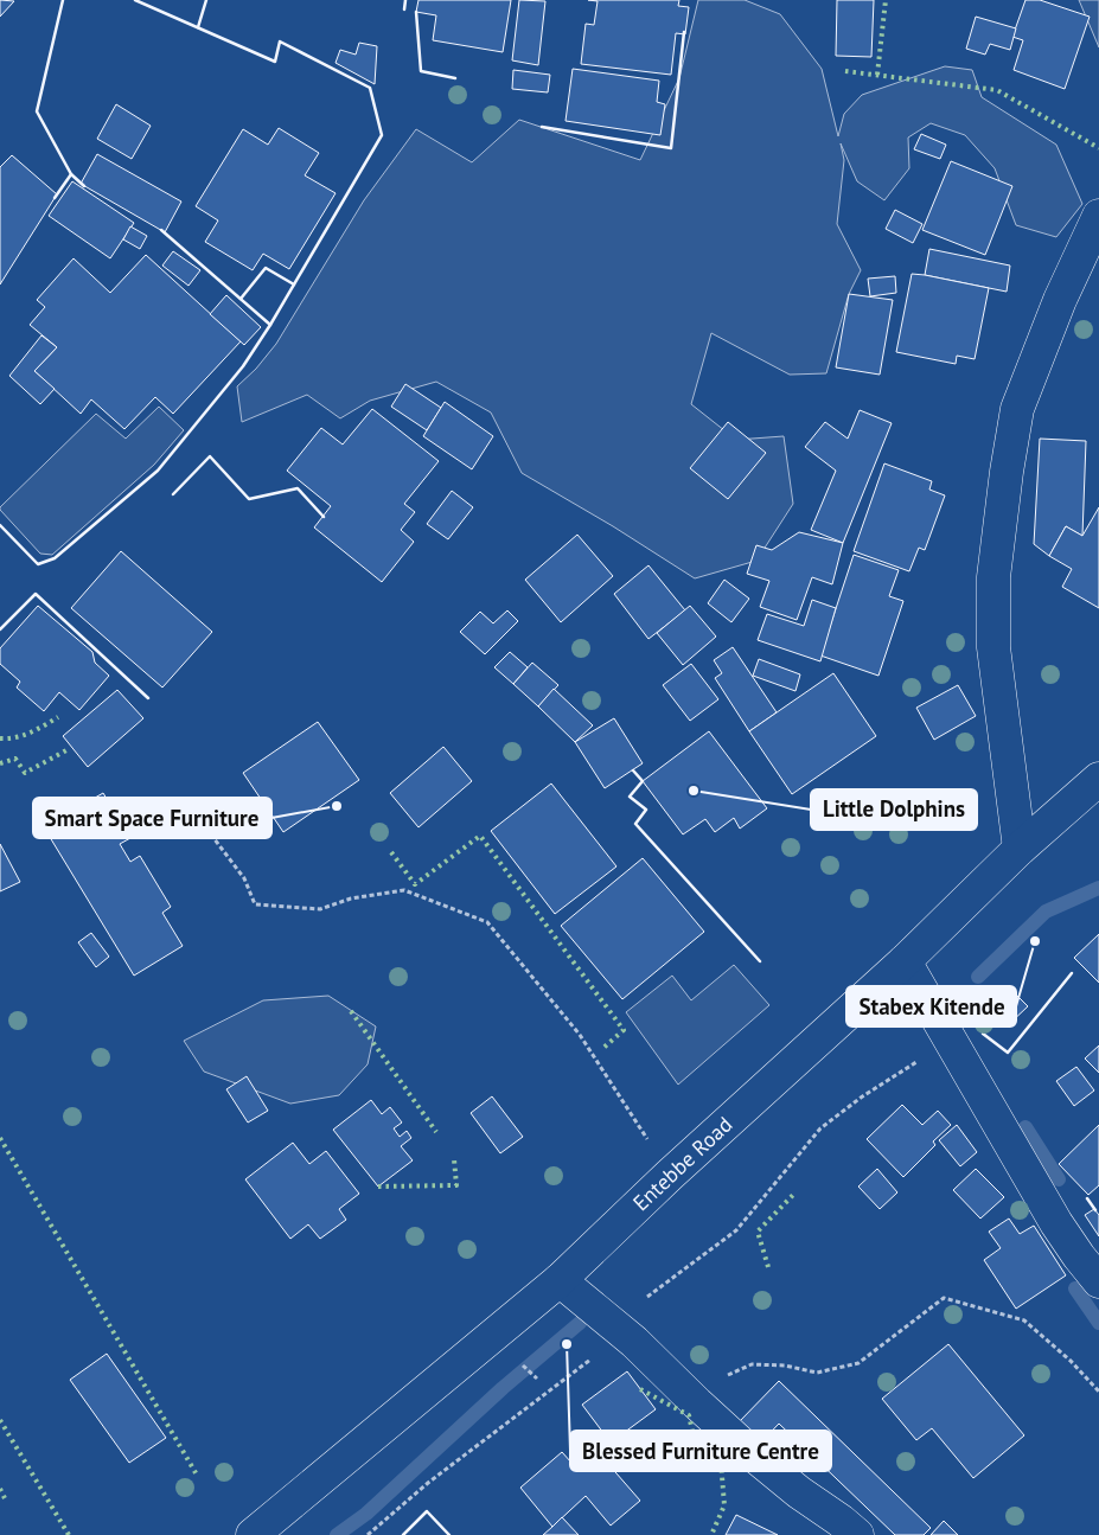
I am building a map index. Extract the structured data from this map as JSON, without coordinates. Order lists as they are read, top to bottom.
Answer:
{
  "streets": {
    "street": ["Entebbe Road"]
  },
  "places": [
    "Little Dolphins",
    "Smart Space Furniture",
    "Stabex Kitende",
    "Blessed Furniture Centre"
  ]
}
